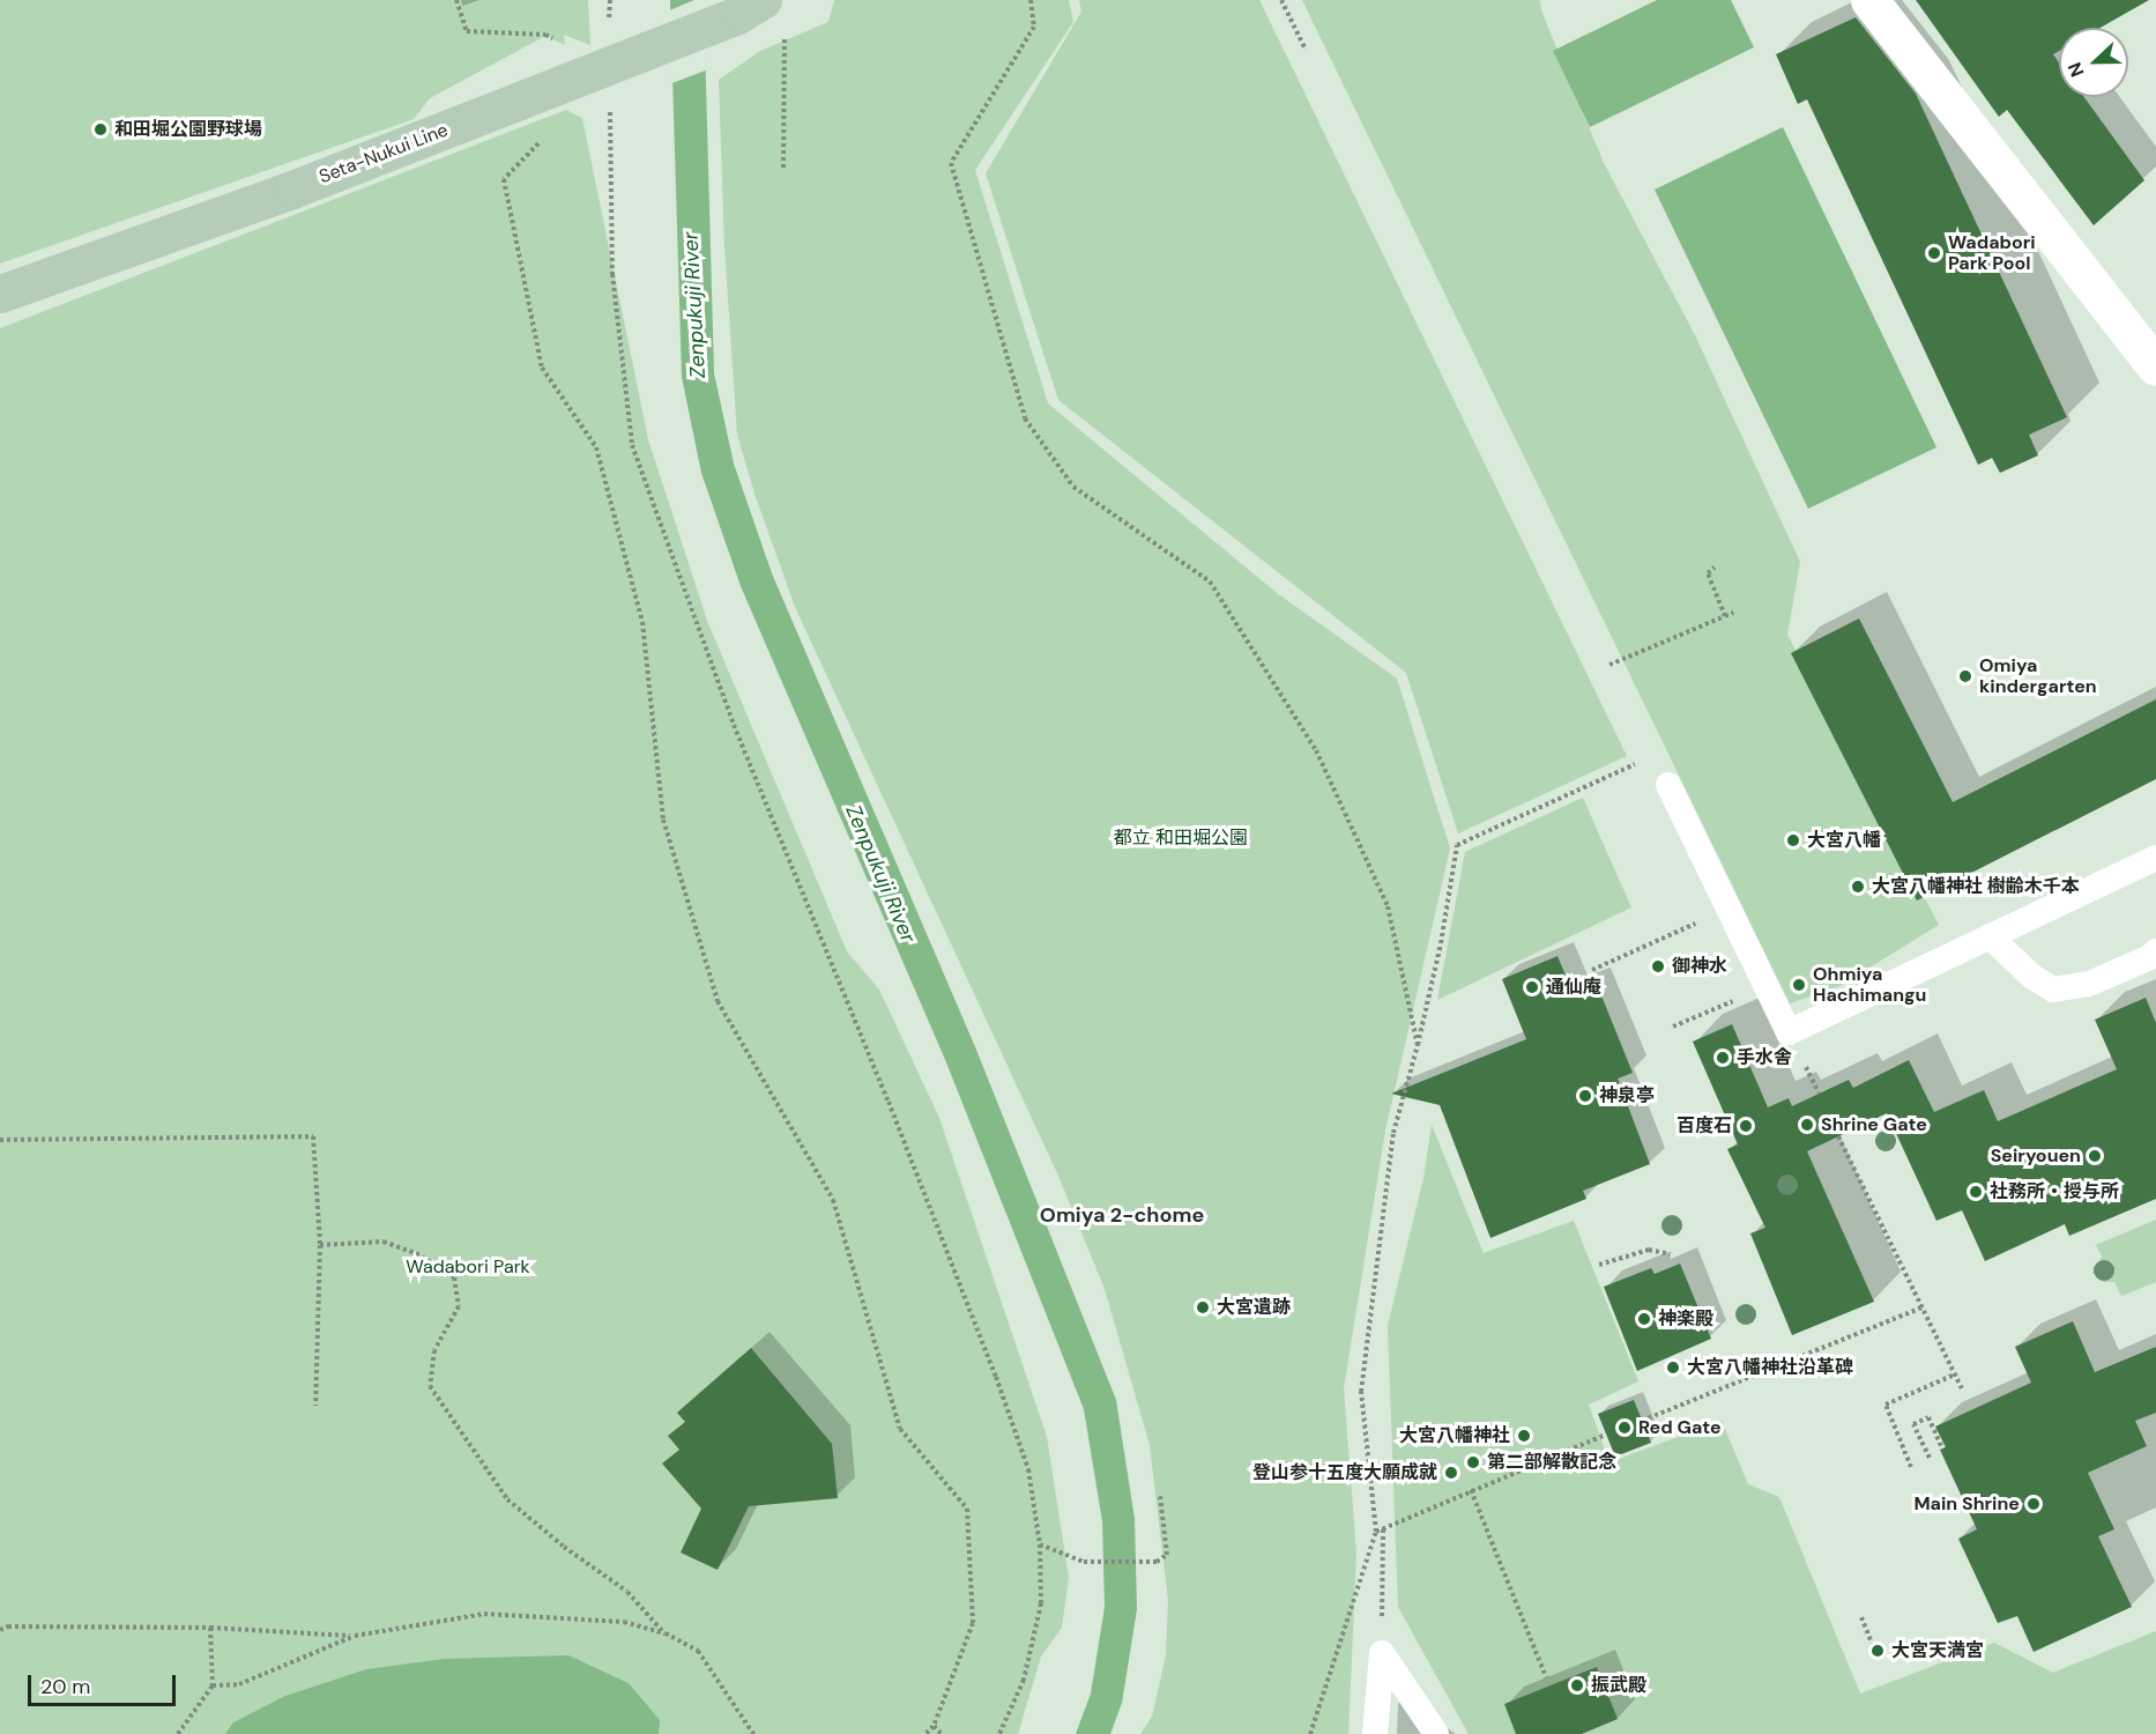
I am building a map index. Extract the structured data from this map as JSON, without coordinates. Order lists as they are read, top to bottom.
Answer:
{
  "streets": {
    "main road": ["Seta-Nukui Line"]
  },
  "districts": ["Omiya 2-chome"],
  "water": ["Zenpukuji River"],
  "parks": ["都立 和田堀公園", "Wadabori Park"],
  "places": [
    "和田堀公園野球場",
    "Wadabori Park Pool",
    "Omiya kindergarten",
    "大宮八幡",
    "大宮八幡神社 樹齢木千本",
    "御神水",
    "Ohmiya Hachimangu",
    "通仙庵",
    "手水舎",
    "神泉亭",
    "Shrine Gate",
    "百度石",
    "Seiryouen",
    "社務所・授与所",
    "大宮遺跡",
    "神楽殿",
    "大宮八幡神社沿革碑",
    "Red Gate",
    "大宮八幡神社",
    "第二部解散記念",
    "登山参十五度大願成就",
    "Main Shrine",
    "大宮天満宮",
    "振武殿"
  ],
  "scale_bar": "20 m",
  "north": "left"
}
